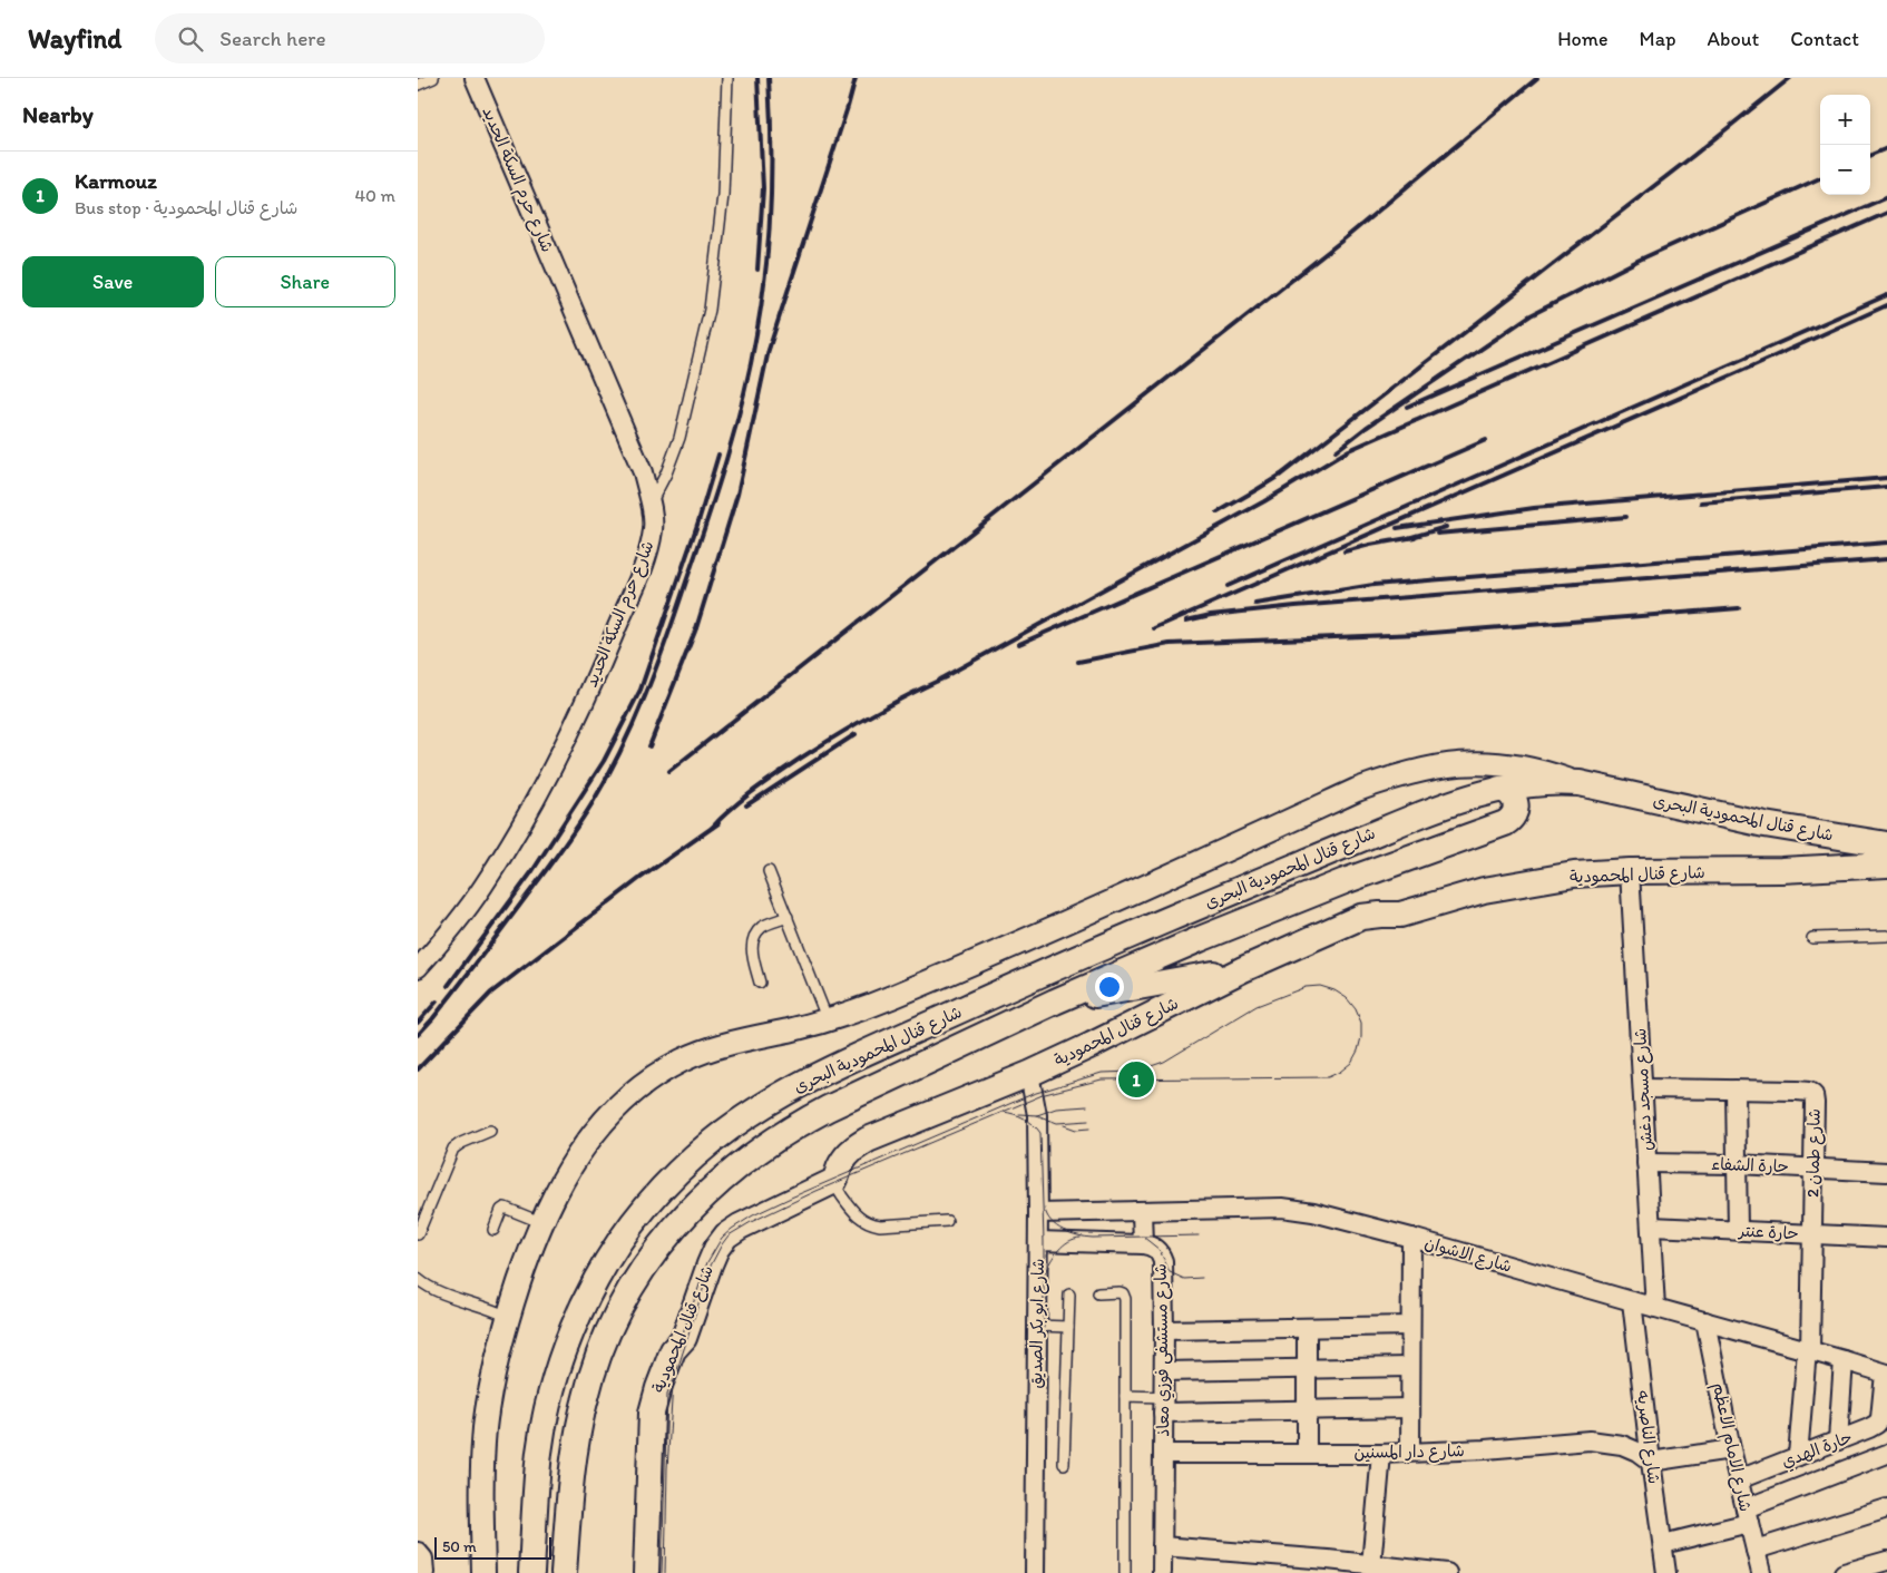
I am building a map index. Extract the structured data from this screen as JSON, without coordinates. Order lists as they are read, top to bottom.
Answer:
{
  "streets": {
    "main road": ["شارع قنال المحمودية البحرى", "شارع قنال المحمودية"],
    "street": [
      "شارع حرم السكة الحديد",
      "شارع مسجد دغش",
      "شارع طمان 2",
      "حارة الشفاء",
      "حارة عنتر",
      "شارع الاشوان",
      "شارع ابو بكر الصديق",
      "شارع مستشفى فوزي معاذ",
      "شارع الناصريه",
      "شارع الامام الاعظم",
      "حارة الهدي",
      "شارع دار المسنين"
    ]
  },
  "crossings": [
    ["شارع قنال المحمودية", "شارع مسجد دغش"],
    ["شارع قنال المحمودية", "شارع ابو بكر الصديق"],
    ["شارع مسجد دغش", "شارع طمان 2"],
    ["شارع مسجد دغش", "حارة الشفاء"],
    ["شارع مسجد دغش", "حارة عنتر"],
    ["شارع مسجد دغش", "شارع الاشوان"],
    ["شارع طمان 2", "حارة الشفاء"],
    ["شارع طمان 2", "حارة عنتر"],
    ["شارع طمان 2", "شارع الاشوان"],
    ["شارع طمان 2", "حارة الهدي"],
    ["شارع الاشوان", "شارع ابو بكر الصديق"],
    ["شارع الاشوان", "شارع الناصريه"],
    ["شارع الاشوان", "شارع الامام الاعظم"],
    ["شارع الاشوان", "حارة الهدي"],
    ["شارع ابو بكر الصديق", "شارع مستشفى فوزي معاذ"],
    ["شارع مستشفى فوزي معاذ", "شارع دار المسنين"],
    ["شارع الناصريه", "شارع دار المسنين"],
    ["شارع الامام الاعظم", "حارة الهدي"]
  ],
  "scale_bar": "50 m",
  "page": {
    "header": "Wayfind",
    "search": "Search here",
    "nav": [
      "Home",
      "Map",
      "About",
      "Contact"
    ],
    "heading": "Nearby",
    "map_buttons": ["+", "−"],
    "list": [
      {
        "mark": "1",
        "name": "Karmouz",
        "note": "Bus stop · شارع قنال المحمودية",
        "value": "40 m"
      }
    ],
    "buttons": ["Save", "Share"],
    "pins": "1",
    "scale": "50 m"
  }
}
